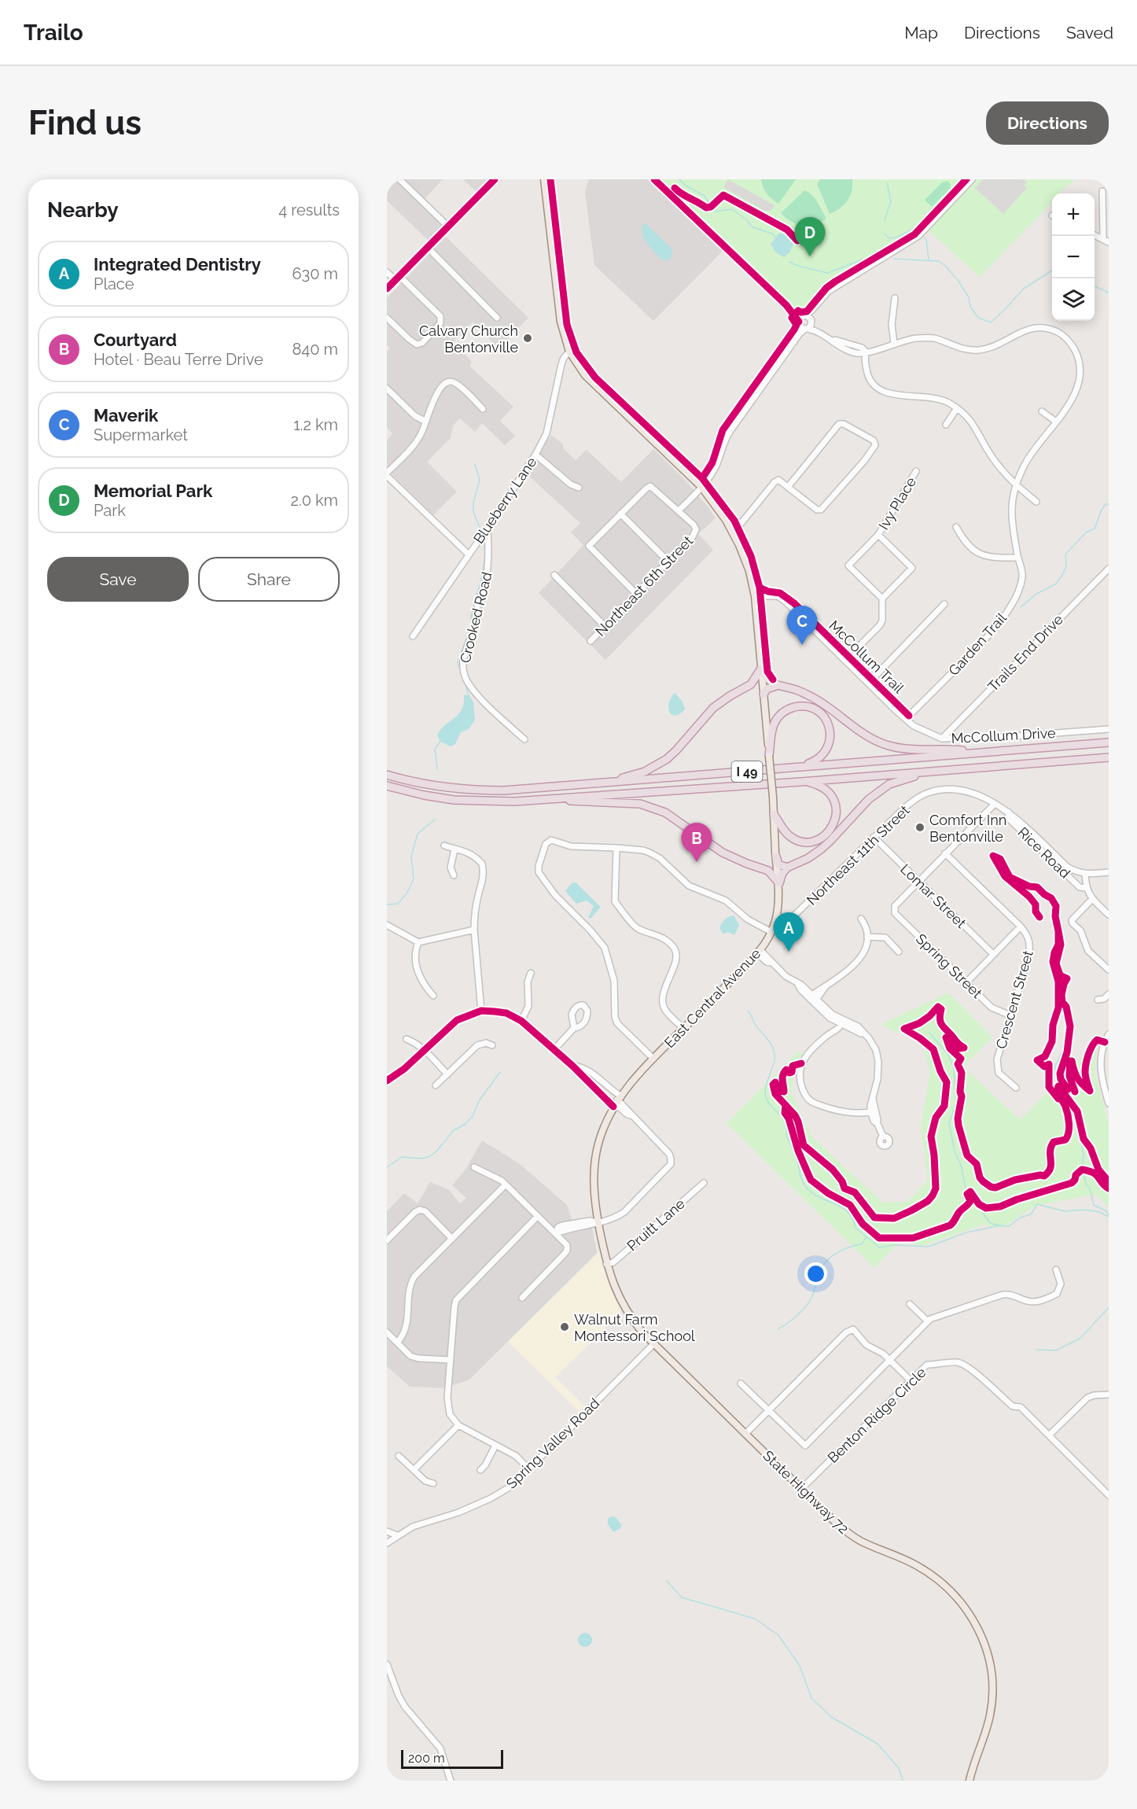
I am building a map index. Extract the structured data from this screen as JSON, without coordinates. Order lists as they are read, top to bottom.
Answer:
{
  "streets": {
    "highway": ["I 49"],
    "main road": ["East Central Avenue", "State Highway 72"],
    "street": [
      "Blueberry Lane",
      "Ivy Place",
      "Northeast 6th Street",
      "Crooked Road",
      "Garden Trail",
      "Trails End Drive",
      "McCollum Drive",
      "Rice Road",
      "Northeast 11th Street",
      "Lomar Street",
      "Spring Street",
      "Crescent Street",
      "Pruitt Lane",
      "Benton Ridge Circle",
      "Spring Valley Road"
    ],
    "cycle path": ["McCollum Trail"]
  },
  "crossings": [
    ["Blueberry Lane", "Crooked Road"],
    ["Blueberry Lane", "East Central Avenue"],
    ["Garden Trail", "McCollum Drive"],
    ["Trails End Drive", "McCollum Drive"],
    ["McCollum Drive", "East Central Avenue"],
    ["Rice Road", "Northeast 11th Street"],
    ["Northeast 11th Street", "Lomar Street"],
    ["Northeast 11th Street", "East Central Avenue"],
    ["Lomar Street", "Spring Street"],
    ["Spring Street", "Crescent Street"],
    ["East Central Avenue", "Pruitt Lane"],
    ["East Central Avenue", "State Highway 72"],
    ["Benton Ridge Circle", "State Highway 72"],
    ["Spring Valley Road", "State Highway 72"]
  ],
  "places": ["Calvary Church Bentonville", "Comfort Inn Bentonville", "Walnut Farm Montessori School"],
  "scale_bar": "200 m",
  "page": {
    "header": "Trailo",
    "nav": ["Map", "Directions", "Saved"],
    "buttons": [
      "Directions",
      ["Save", "Share"]
    ],
    "title": "Find us",
    "heading": ["Nearby", "4 results"],
    "map_buttons": ["+", "−"],
    "pins": [
      "D",
      "C",
      "B",
      "A"
    ],
    "list": [
      {
        "mark": "A",
        "name": "Integrated Dentistry",
        "note": "Place",
        "value": "630 m"
      },
      {
        "mark": "B",
        "name": "Courtyard",
        "note": "Hotel · Beau Terre Drive",
        "value": "840 m"
      },
      {
        "mark": "C",
        "name": "Maverik",
        "note": "Supermarket",
        "value": "1.2 km"
      },
      {
        "mark": "D",
        "name": "Memorial Park",
        "note": "Park",
        "value": "2.0 km"
      }
    ],
    "scale": "200 m"
  }
}
